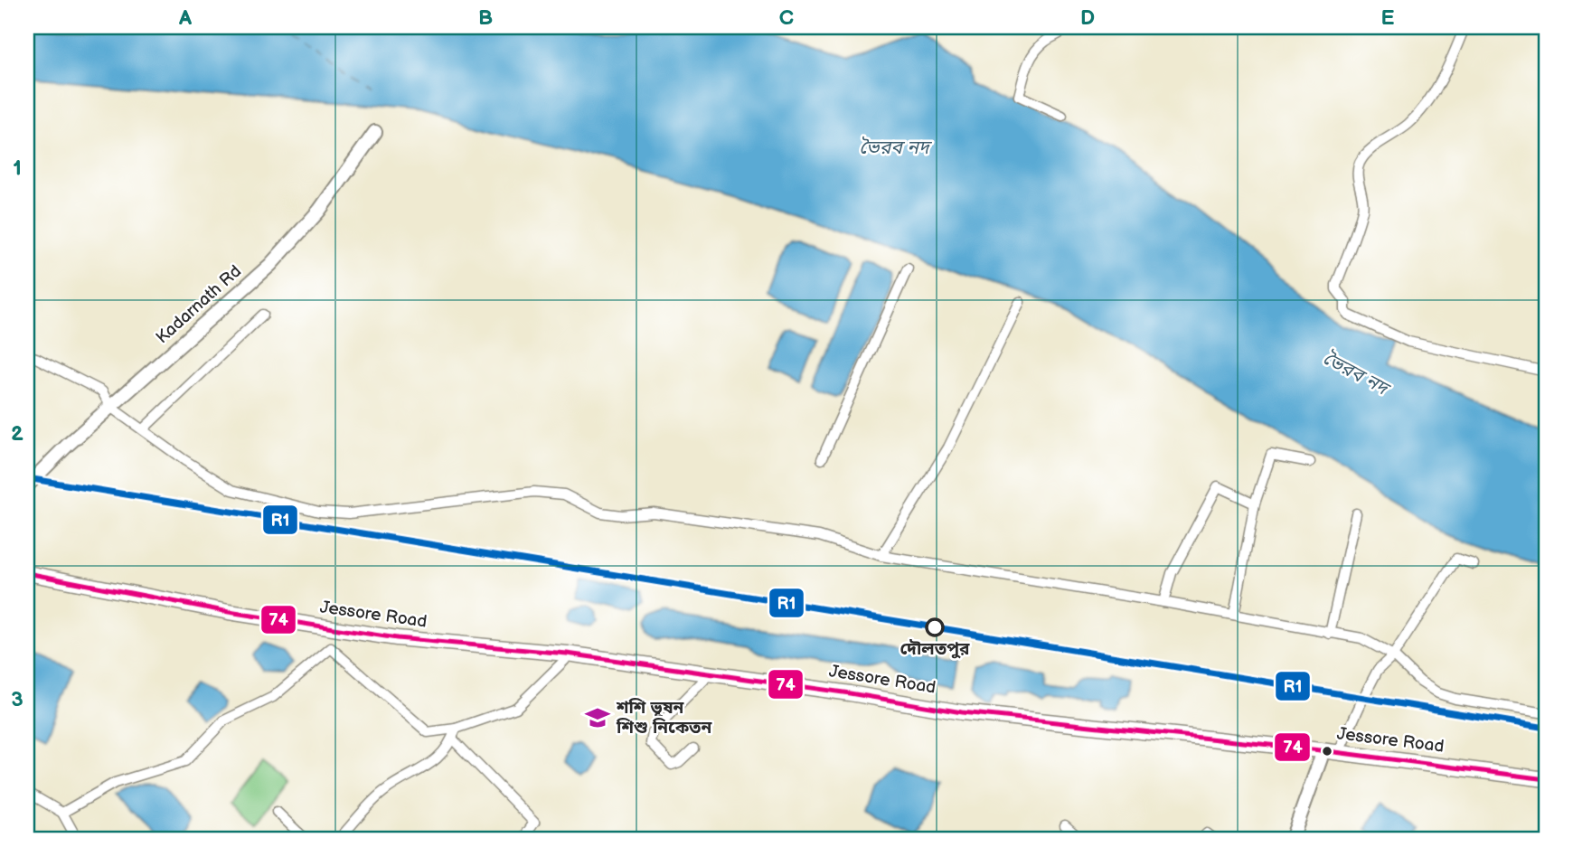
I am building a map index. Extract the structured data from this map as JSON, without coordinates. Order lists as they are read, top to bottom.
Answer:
{
  "streets": {
    "highway": ["Jessore Road"],
    "main road": ["Kadarnath Rd"]
  },
  "water": ["ভৈরব নদ"],
  "places": {
    "other": ["দৌলতপুর"],
    "school or university": ["শশি ভূষন শিশু নিকেতন"]
  },
  "lines": ["transit line R1", "transit line 74"],
  "grid": {
    "columns": [
      "A",
      "B",
      "C",
      "D",
      "E"
    ],
    "rows": ["1", "2", "3"]
  }
}
